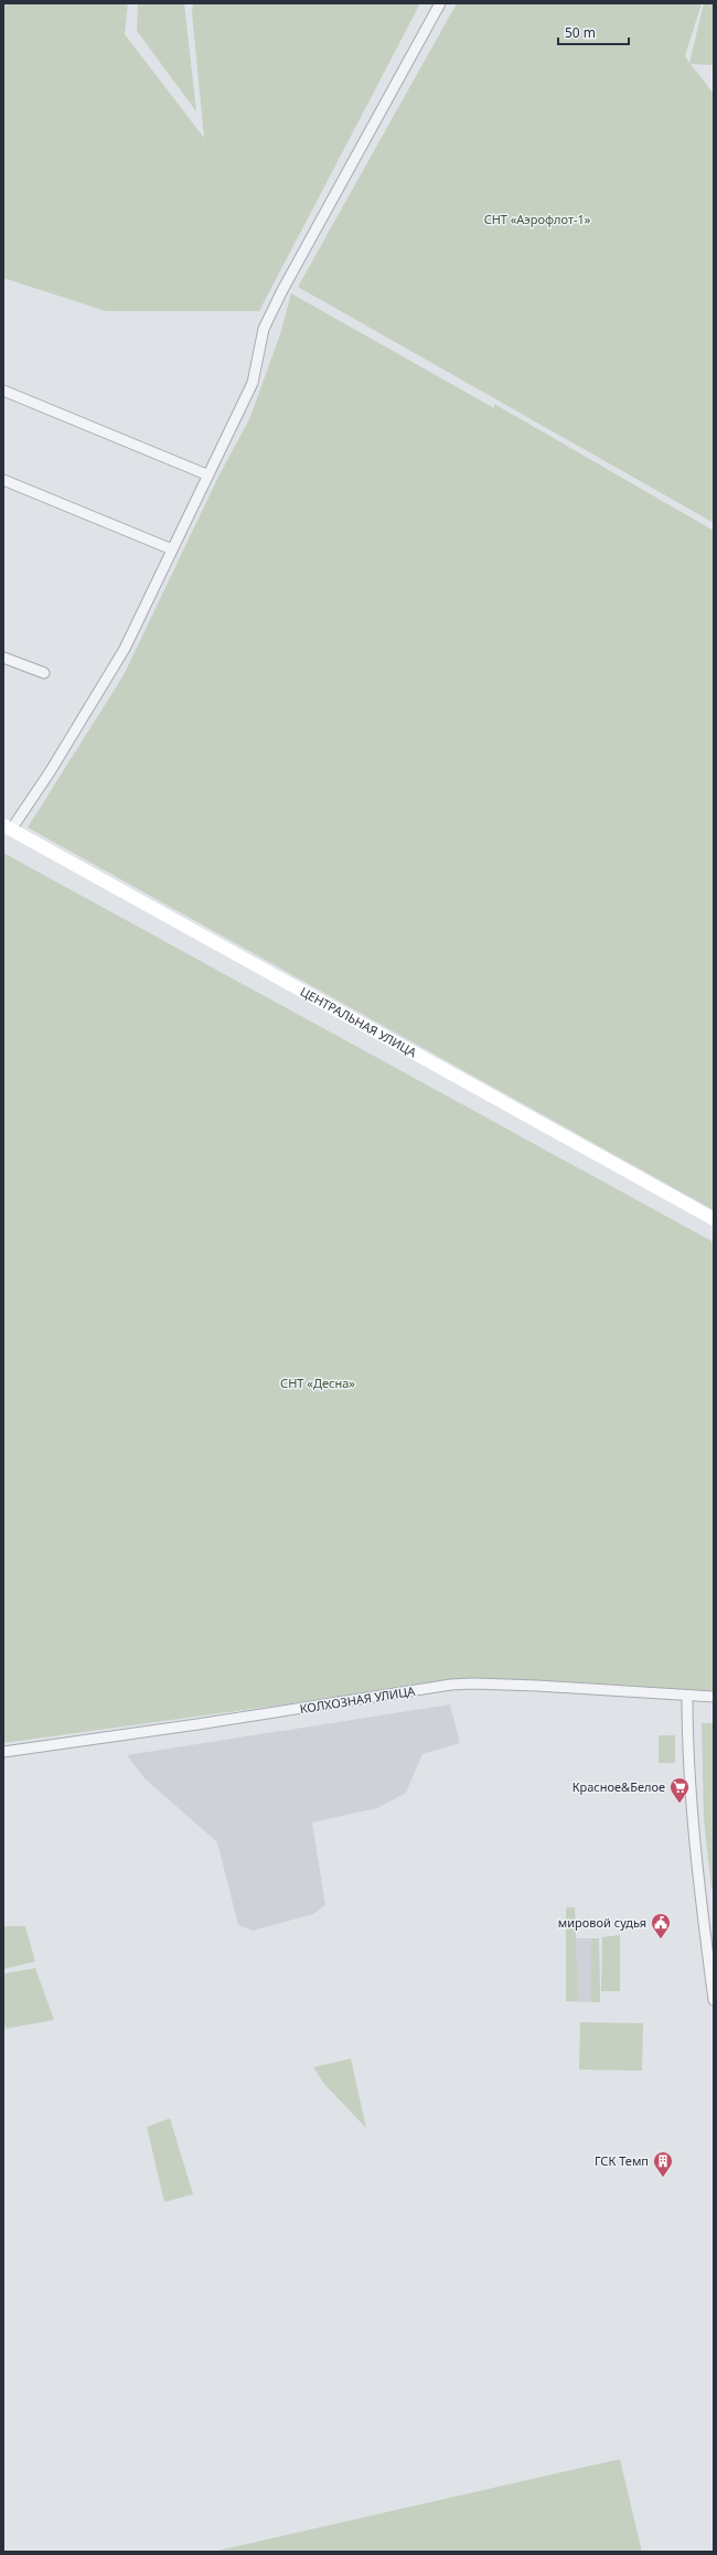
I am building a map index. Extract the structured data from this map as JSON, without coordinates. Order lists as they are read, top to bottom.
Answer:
{
  "streets": {
    "street": ["ЦЕНТРАЛЬНАЯ УЛИЦА", "КОЛХОЗНАЯ УЛИЦА"]
  },
  "parks": ["СНТ «Аэрофлот-1»", "СНТ «Десна»"],
  "places": {
    "supermarket": ["Красное&Белое"],
    "public building": ["мировой судья"],
    "building": ["ГСК Темп"]
  },
  "scale_bar": "50 m"
}
